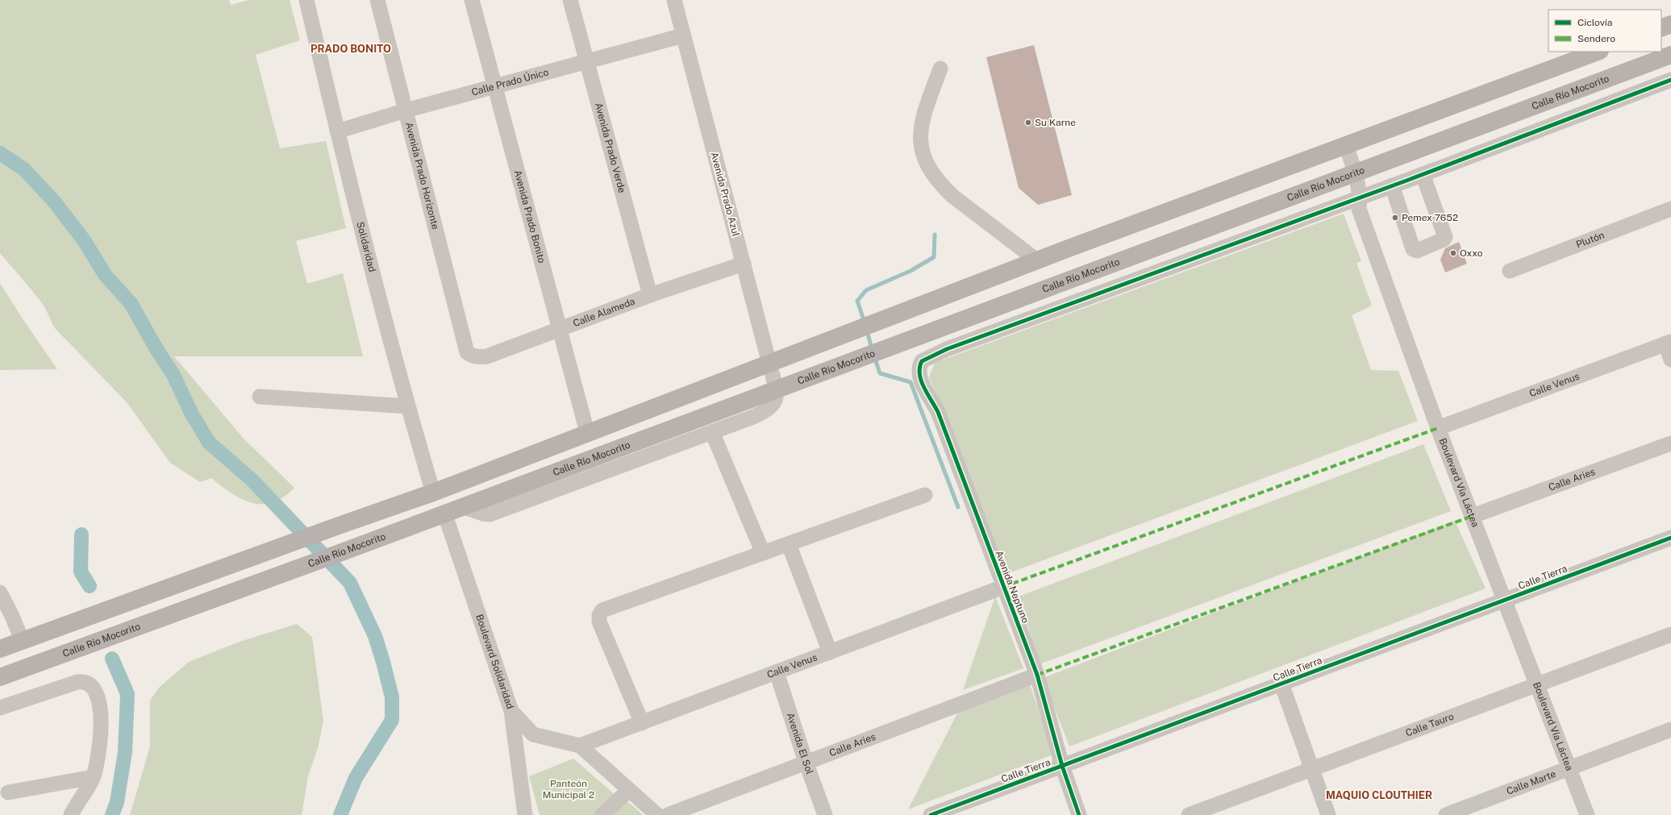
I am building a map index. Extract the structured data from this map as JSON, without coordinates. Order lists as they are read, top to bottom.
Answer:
{
  "streets": {
    "main road": ["Calle Río Mocorito"],
    "street": [
      "Calle Prado Único",
      "Avenida Prado Verde",
      "Avenida Prado Horizonte",
      "Avenida Prado Azul",
      "Avenida Prado Bonito",
      "Plutón",
      "Solidaridad",
      "Calle Alameda",
      "Calle Venus",
      "Calle Aries",
      "Boulevard Vía Láctea",
      "Calle Tierra",
      "Avenida Neptuno",
      "Boulevard Solidaridad",
      "Calle Tauro",
      "Avenida El Sol",
      "Calle Marte"
    ]
  },
  "crossings": [
    ["Calle Prado Único", "Avenida Prado Verde"],
    ["Calle Prado Único", "Avenida Prado Horizonte"],
    ["Calle Prado Único", "Avenida Prado Azul"],
    ["Calle Prado Único", "Avenida Prado Bonito"],
    ["Calle Prado Único", "Solidaridad"],
    ["Calle Río Mocorito", "Avenida Prado Azul"],
    ["Calle Río Mocorito", "Boulevard Vía Láctea"],
    ["Calle Río Mocorito", "Boulevard Solidaridad"],
    ["Avenida Prado Verde", "Calle Alameda"],
    ["Avenida Prado Horizonte", "Calle Alameda"],
    ["Avenida Prado Azul", "Calle Alameda"],
    ["Avenida Prado Bonito", "Calle Alameda"],
    ["Calle Venus", "Boulevard Vía Láctea"],
    ["Calle Venus", "Avenida Neptuno"],
    ["Calle Venus", "Avenida El Sol"],
    ["Calle Aries", "Boulevard Vía Láctea"],
    ["Calle Aries", "Avenida Neptuno"],
    ["Calle Aries", "Avenida El Sol"],
    ["Boulevard Vía Láctea", "Calle Tierra"],
    ["Boulevard Vía Láctea", "Avenida Neptuno"],
    ["Boulevard Vía Láctea", "Calle Tauro"],
    ["Boulevard Vía Láctea", "Calle Marte"],
    ["Calle Tierra", "Avenida Neptuno"]
  ],
  "districts": ["PRADO BONITO", "MAQUIO CLOUTHIER"],
  "parks": ["Panteón Municipal 2"],
  "places": ["Su Karne", "Pemex 7652", "Oxxo"],
  "legend": ["Ciclovía", "Sendero"]
}
